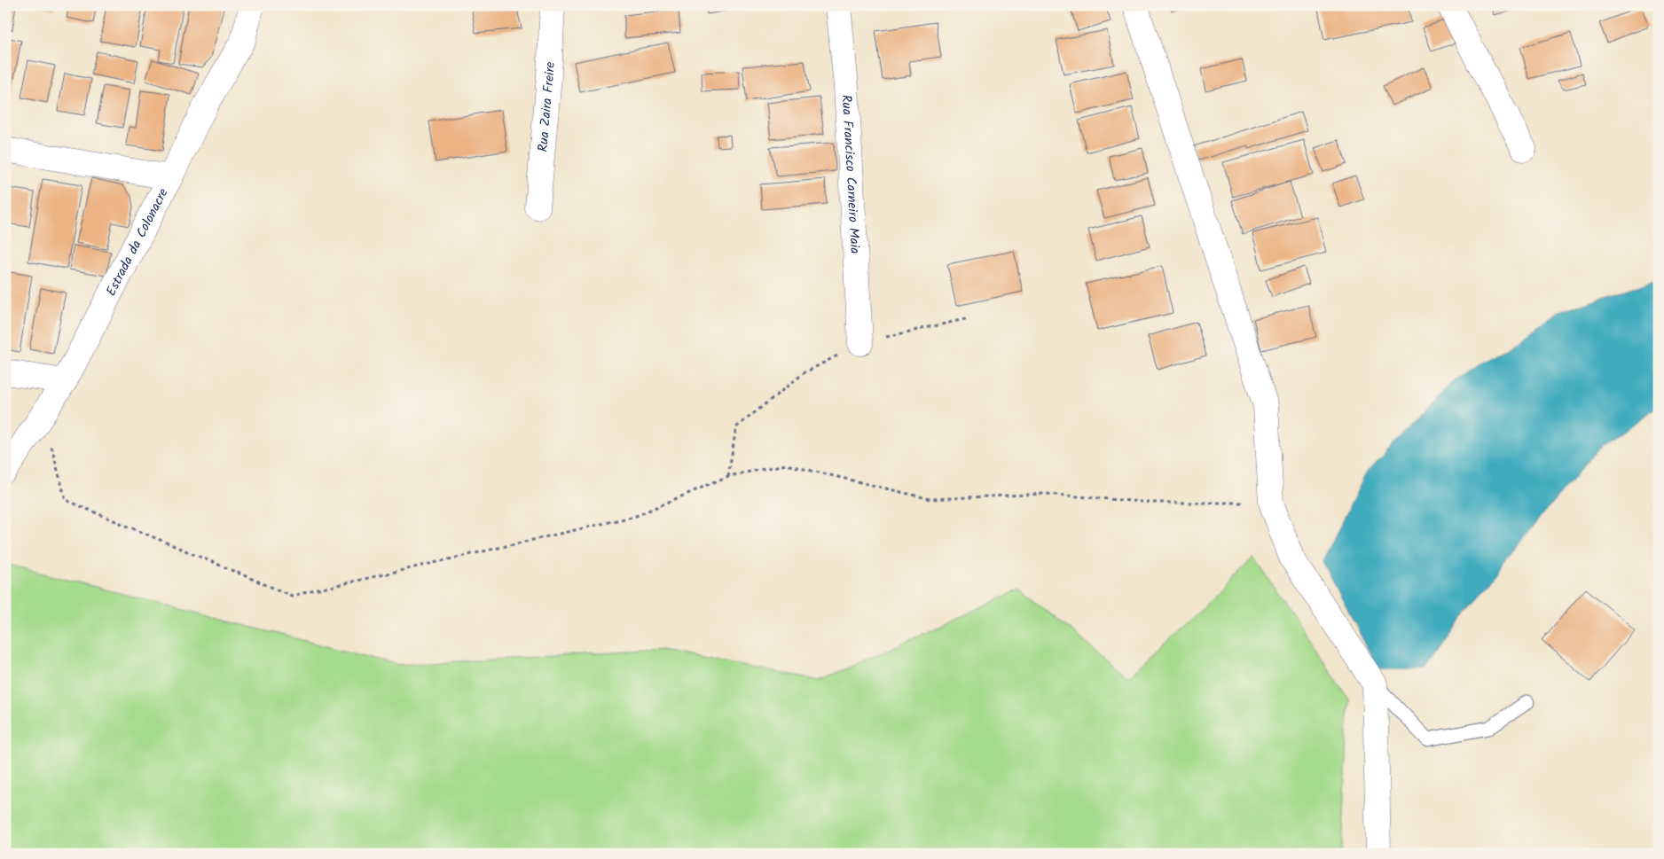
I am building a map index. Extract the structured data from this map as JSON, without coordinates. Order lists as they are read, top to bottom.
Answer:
{
  "streets": {
    "street": ["Rua Zaira Freire", "Rua Francisco Carneiro Maia", "Estrada da Colonacre"]
  }
}
